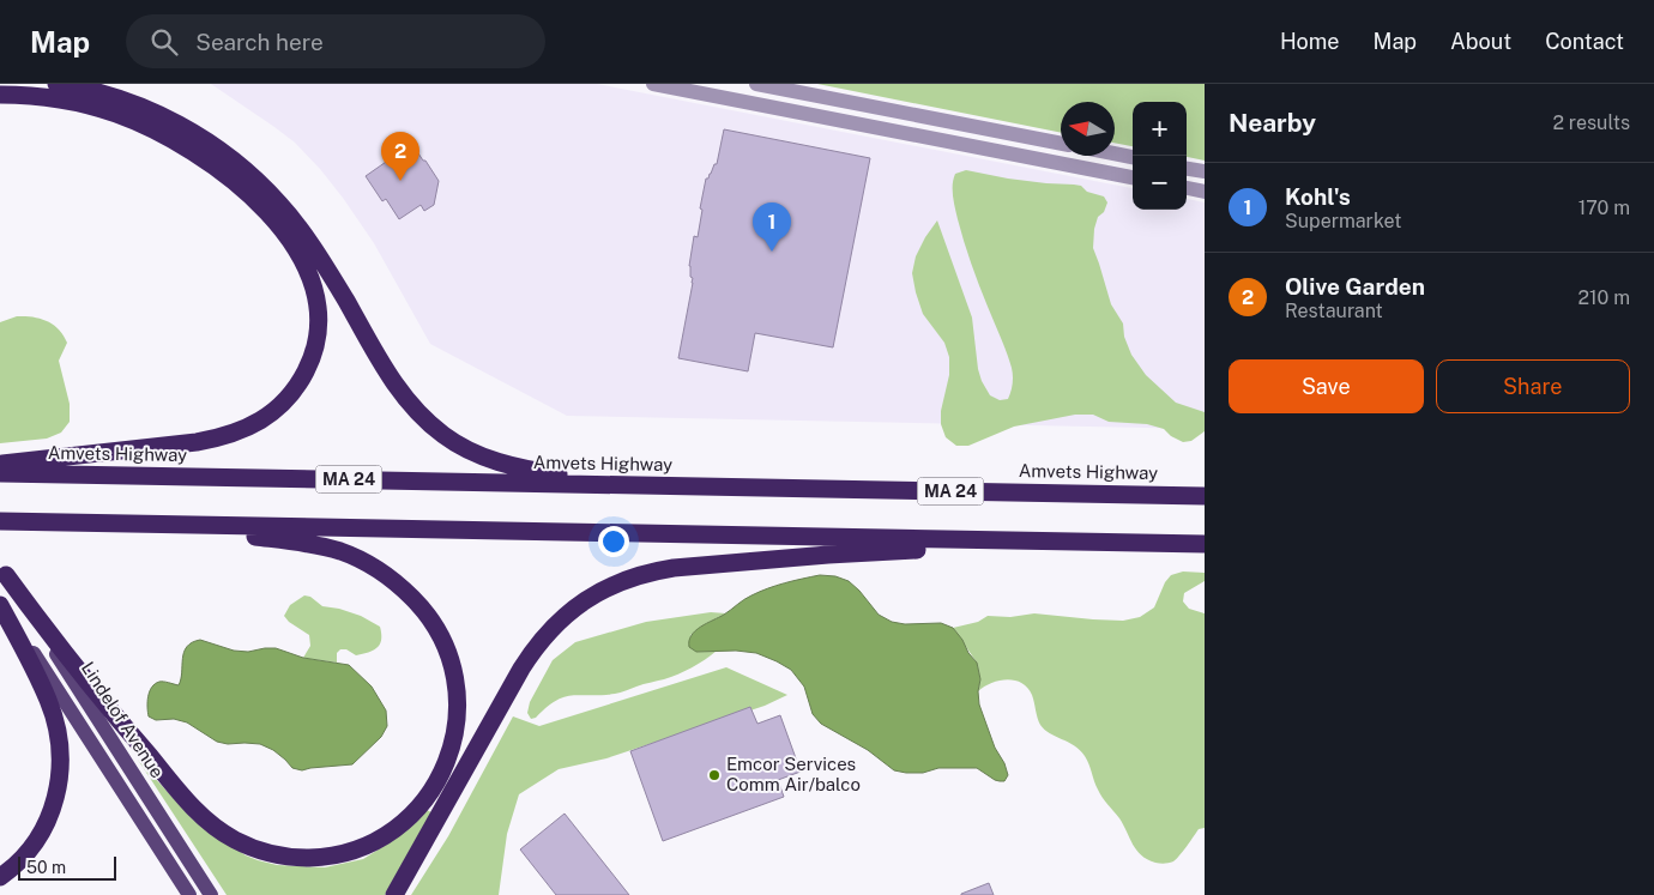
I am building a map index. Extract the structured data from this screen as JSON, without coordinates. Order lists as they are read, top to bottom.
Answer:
{
  "streets": {
    "highway": ["Amvets Highway", "MA 24"],
    "main road": ["Lindelof Avenue"]
  },
  "places": ["Emcor Services Comm Air/balco"],
  "scale_bar": "50 m",
  "north": "left",
  "page": {
    "header": "Map",
    "search": "Search here",
    "nav": [
      "Home",
      "Map",
      "About",
      "Contact"
    ],
    "heading": ["Nearby", "2 results"],
    "map_buttons": ["+", "−"],
    "pins": ["2", "1"],
    "list": [
      {
        "mark": "1",
        "name": "Kohl's",
        "note": "Supermarket",
        "value": "170 m"
      },
      {
        "mark": "2",
        "name": "Olive Garden",
        "note": "Restaurant",
        "value": "210 m"
      }
    ],
    "buttons": ["Save", "Share"],
    "scale": "50 m"
  }
}
